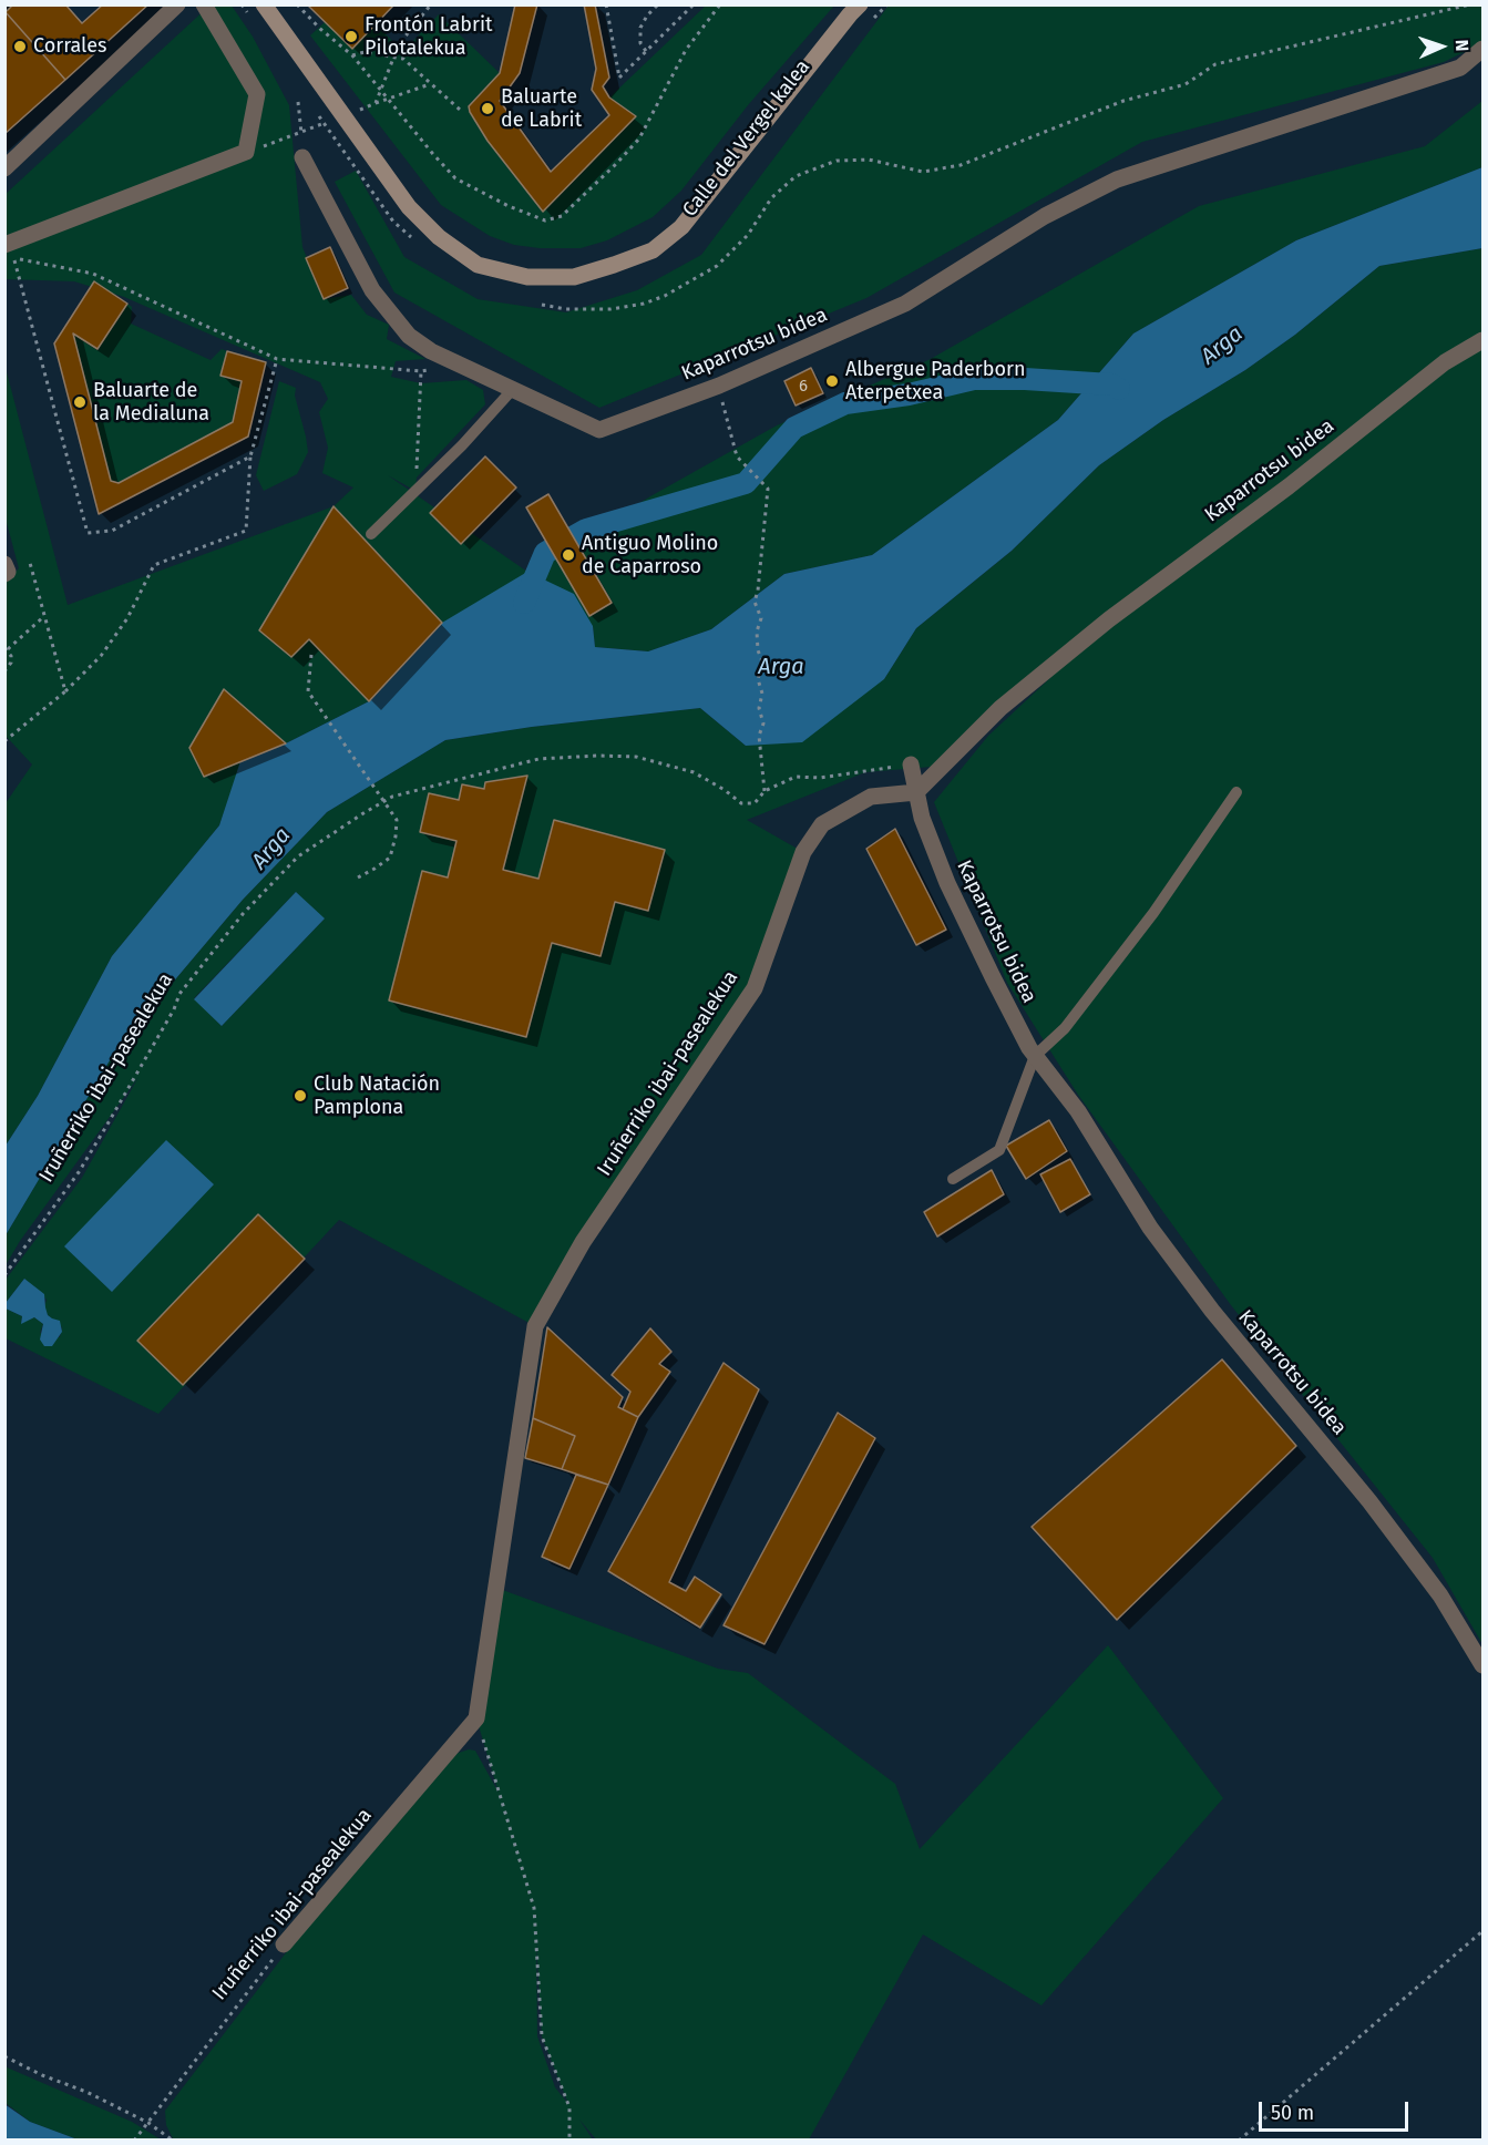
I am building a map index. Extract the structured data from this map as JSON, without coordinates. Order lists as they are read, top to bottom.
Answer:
{
  "streets": {
    "main road": ["Calle del Vergel kalea"],
    "street": ["Kaparrotsu bidea", "Iruñerriko ibai-pasealekua"]
  },
  "crossings": [
    ["Kaparrotsu bidea", "Iruñerriko ibai-pasealekua"]
  ],
  "water": ["Arga"],
  "places": [
    "Frontón Labrit Pilotalekua",
    "Corrales",
    "Baluarte de Labrit",
    "Albergue Paderborn Aterpetxea",
    "Baluarte de la Medialuna",
    "Antiguo Molino de Caparroso",
    "Club Natación Pamplona"
  ],
  "house_numbers": ["6"],
  "scale_bar": "50 m",
  "north": "right"
}
